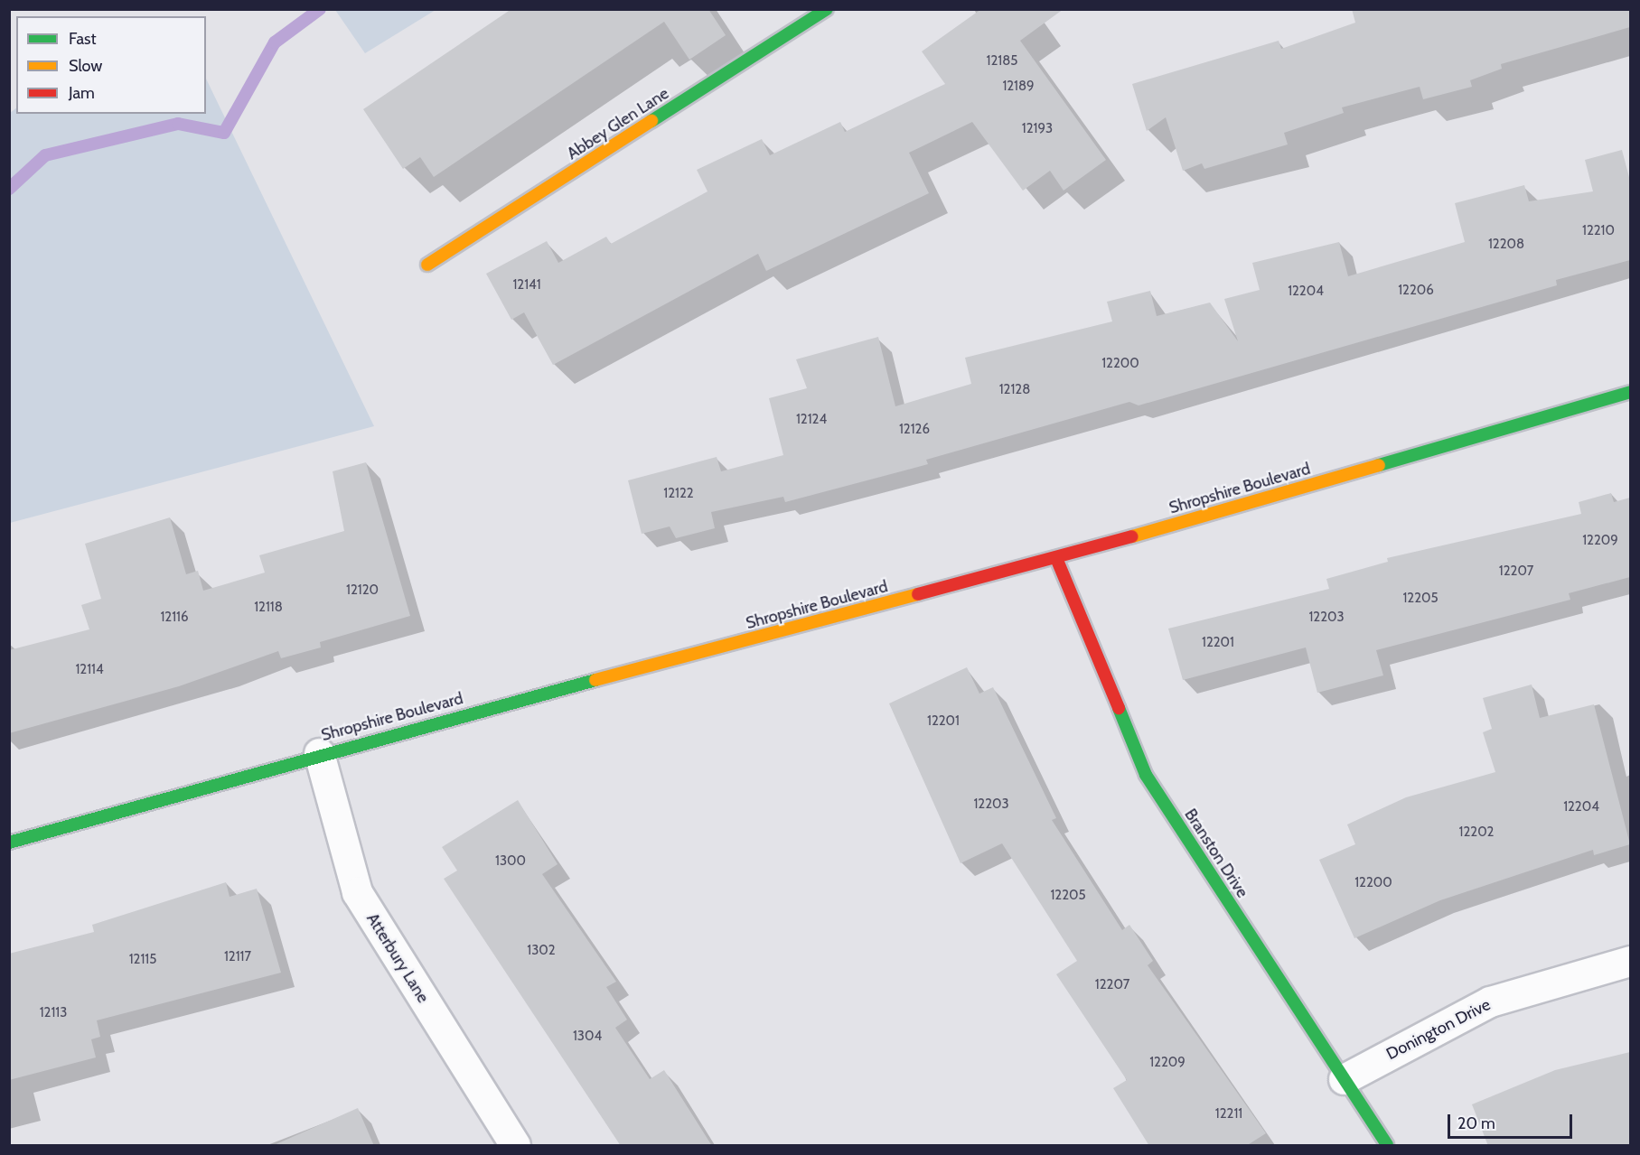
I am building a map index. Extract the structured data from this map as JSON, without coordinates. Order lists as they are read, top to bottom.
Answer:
{
  "streets": {
    "street": [
      "Abbey Glen Lane",
      "Shropshire Boulevard",
      "Branston Drive",
      "Atterbury Lane",
      "Donington Drive"
    ]
  },
  "crossings": [
    ["Shropshire Boulevard", "Branston Drive"],
    ["Shropshire Boulevard", "Atterbury Lane"],
    ["Branston Drive", "Donington Drive"]
  ],
  "house_numbers": [
    "12185",
    "12189",
    "12193",
    "12210",
    "12208",
    "12141",
    "12206",
    "12204",
    "12200",
    "12128",
    "12124",
    "12126",
    "12122",
    "12209",
    "12207",
    "12120",
    "12205",
    "12118",
    "12116",
    "12203",
    "12201",
    "12114",
    "12201",
    "12203",
    "12204",
    "12202",
    "1300",
    "12200",
    "12205",
    "1302",
    "12117",
    "12115",
    "12207",
    "12113",
    "1304",
    "12209",
    "12211"
  ],
  "legend": ["Fast", "Slow", "Jam"],
  "scale_bar": "20 m"
}
